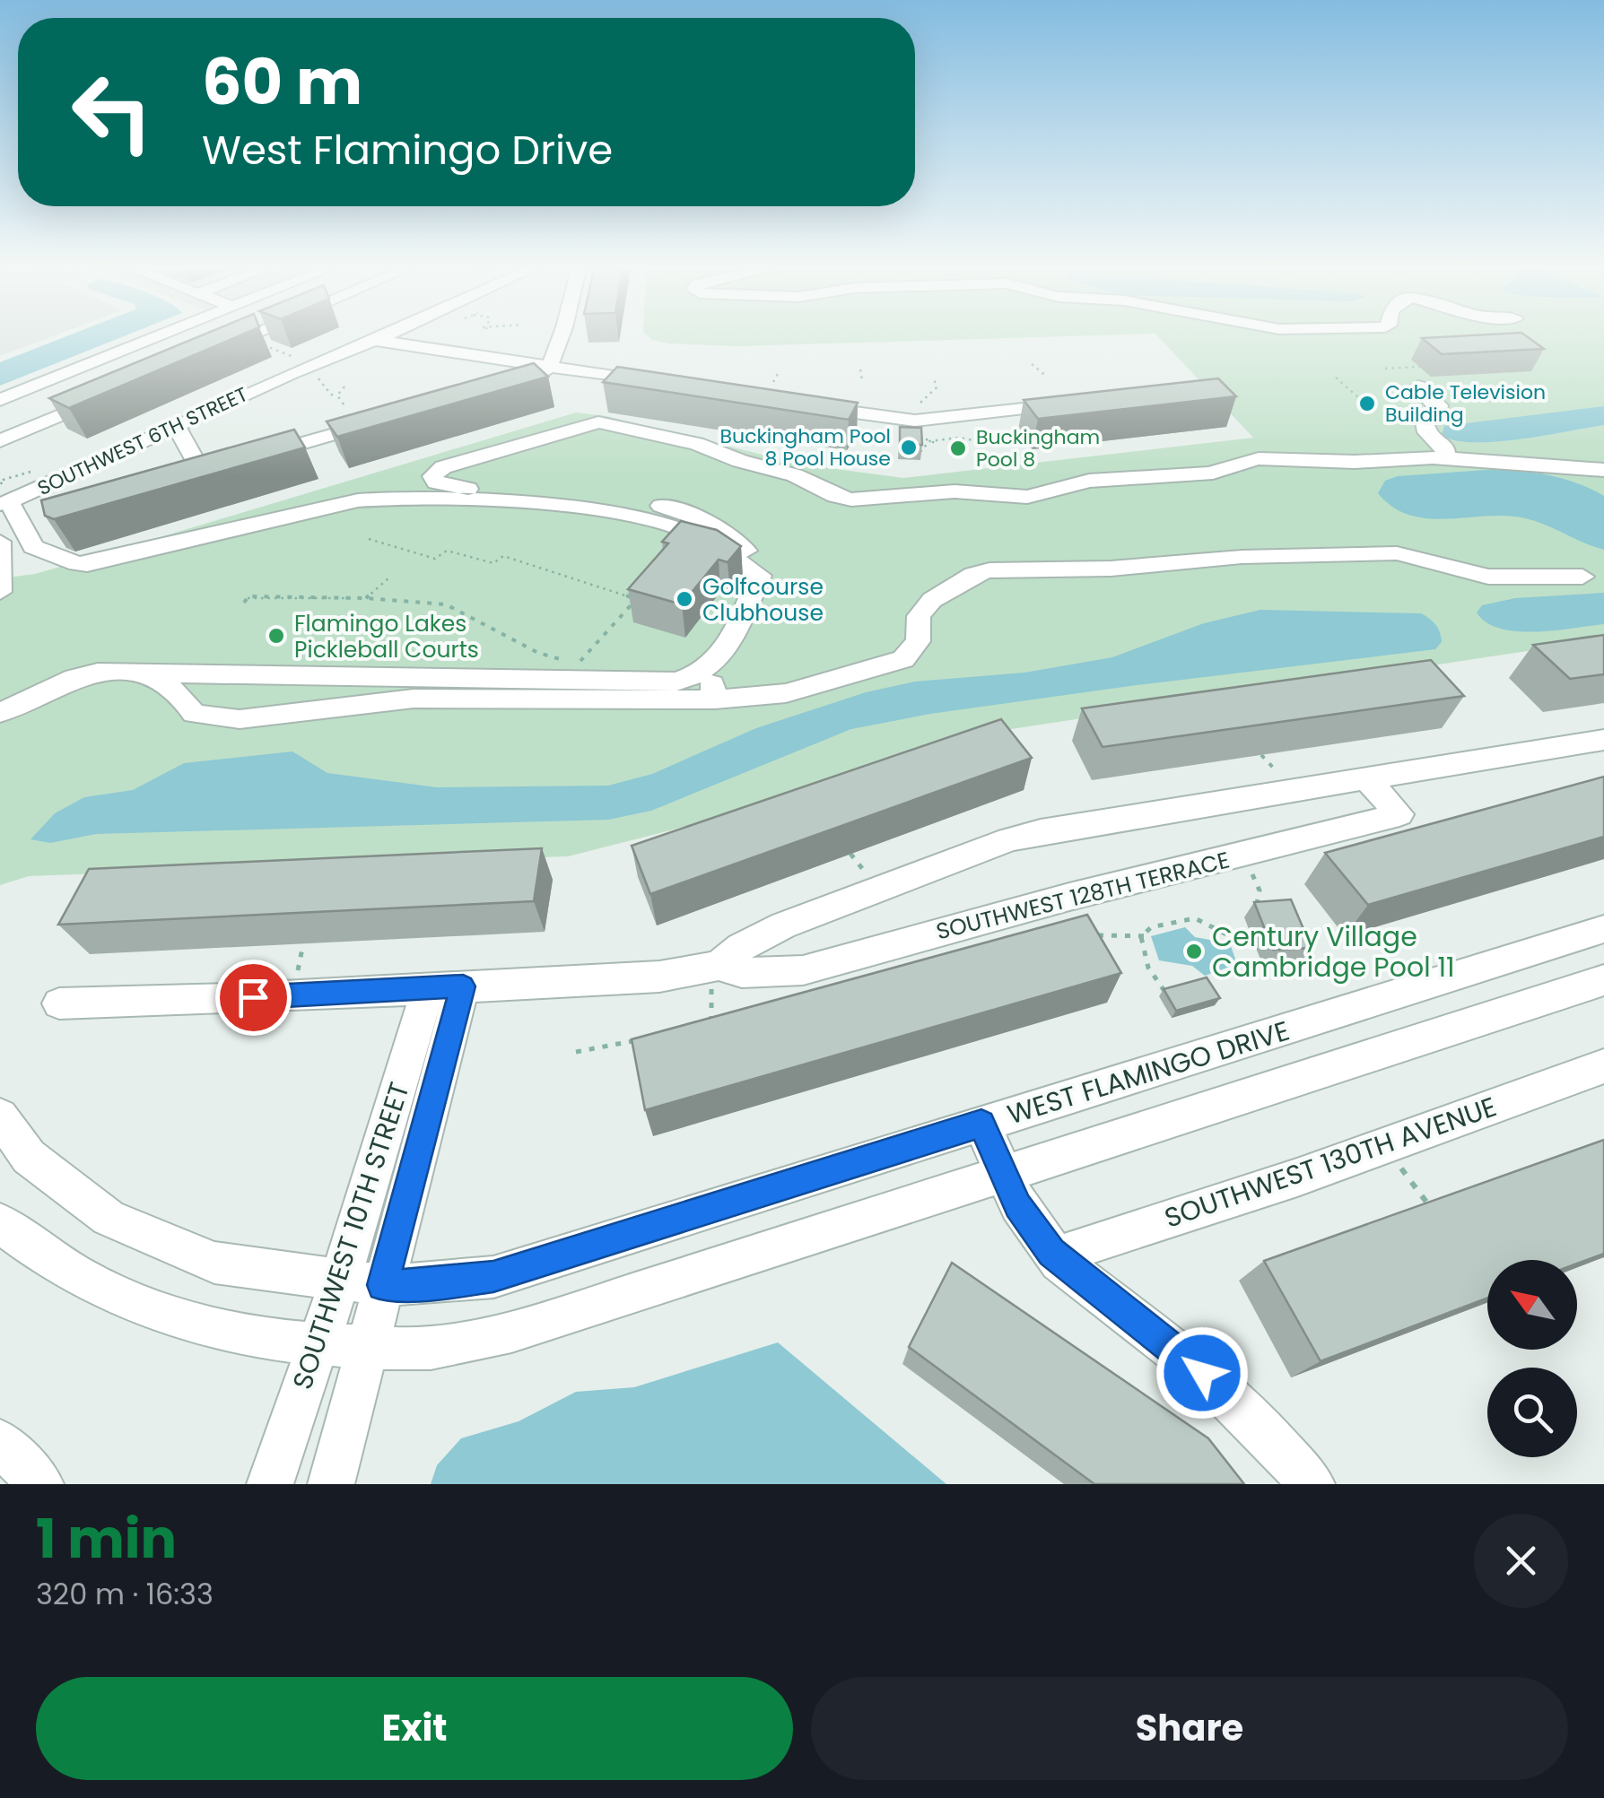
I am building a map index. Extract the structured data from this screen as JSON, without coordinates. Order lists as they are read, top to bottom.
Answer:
{
  "streets": {
    "street": [
      "SOUTHWEST 6TH STREET",
      "SOUTHWEST 128TH TERRACE",
      "WEST FLAMINGO DRIVE",
      "SOUTHWEST 130TH AVENUE",
      "SOUTHWEST 10TH STREET"
    ]
  },
  "crossings": [
    ["SOUTHWEST 128TH TERRACE", "SOUTHWEST 10TH STREET"],
    ["WEST FLAMINGO DRIVE", "SOUTHWEST 10TH STREET"]
  ],
  "places": [
    "Cable Television Building",
    "Buckingham Pool 8 Pool House",
    "Buckingham Pool 8",
    "Golfcourse Clubhouse",
    "Flamingo Lakes Pickleball Courts",
    "Century Village Cambridge Pool 11"
  ],
  "north": "top left",
  "page": {
    "turn": ["60 m", "West Flamingo Drive"],
    "heading": ["1 min", "320 m · 16:33"],
    "buttons": ["Exit", "Share"]
  }
}
